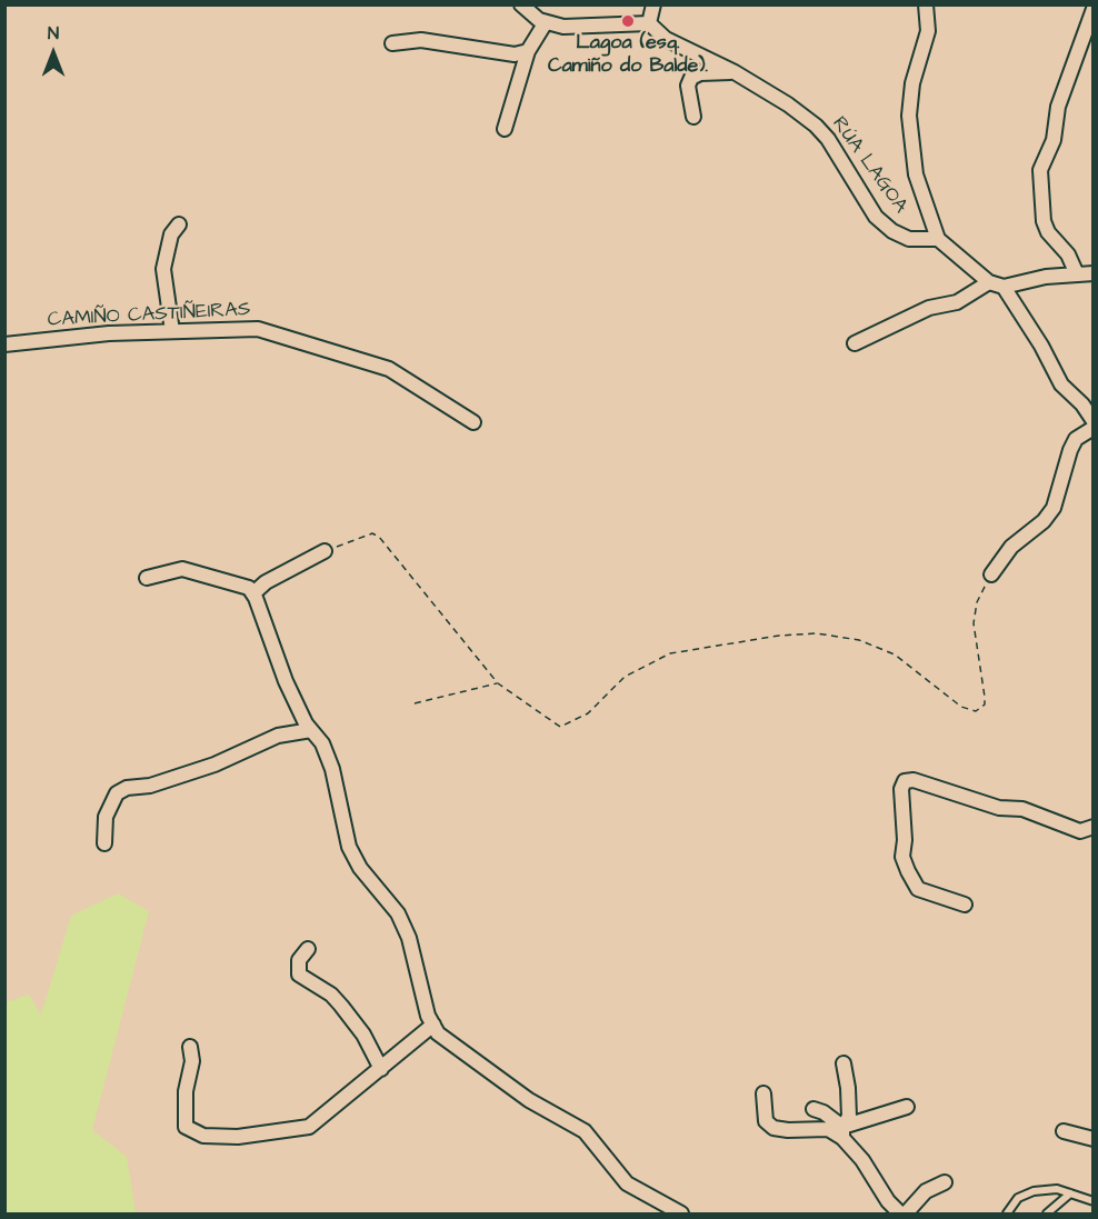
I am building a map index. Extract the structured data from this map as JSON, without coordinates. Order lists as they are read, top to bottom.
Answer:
{
  "streets": {
    "street": ["RÚA LAGOA", "CAMIÑO CASTIÑEIRAS"]
  },
  "places": ["Lagoa (esq. Camiño do Balde)."],
  "north": "top"
}
